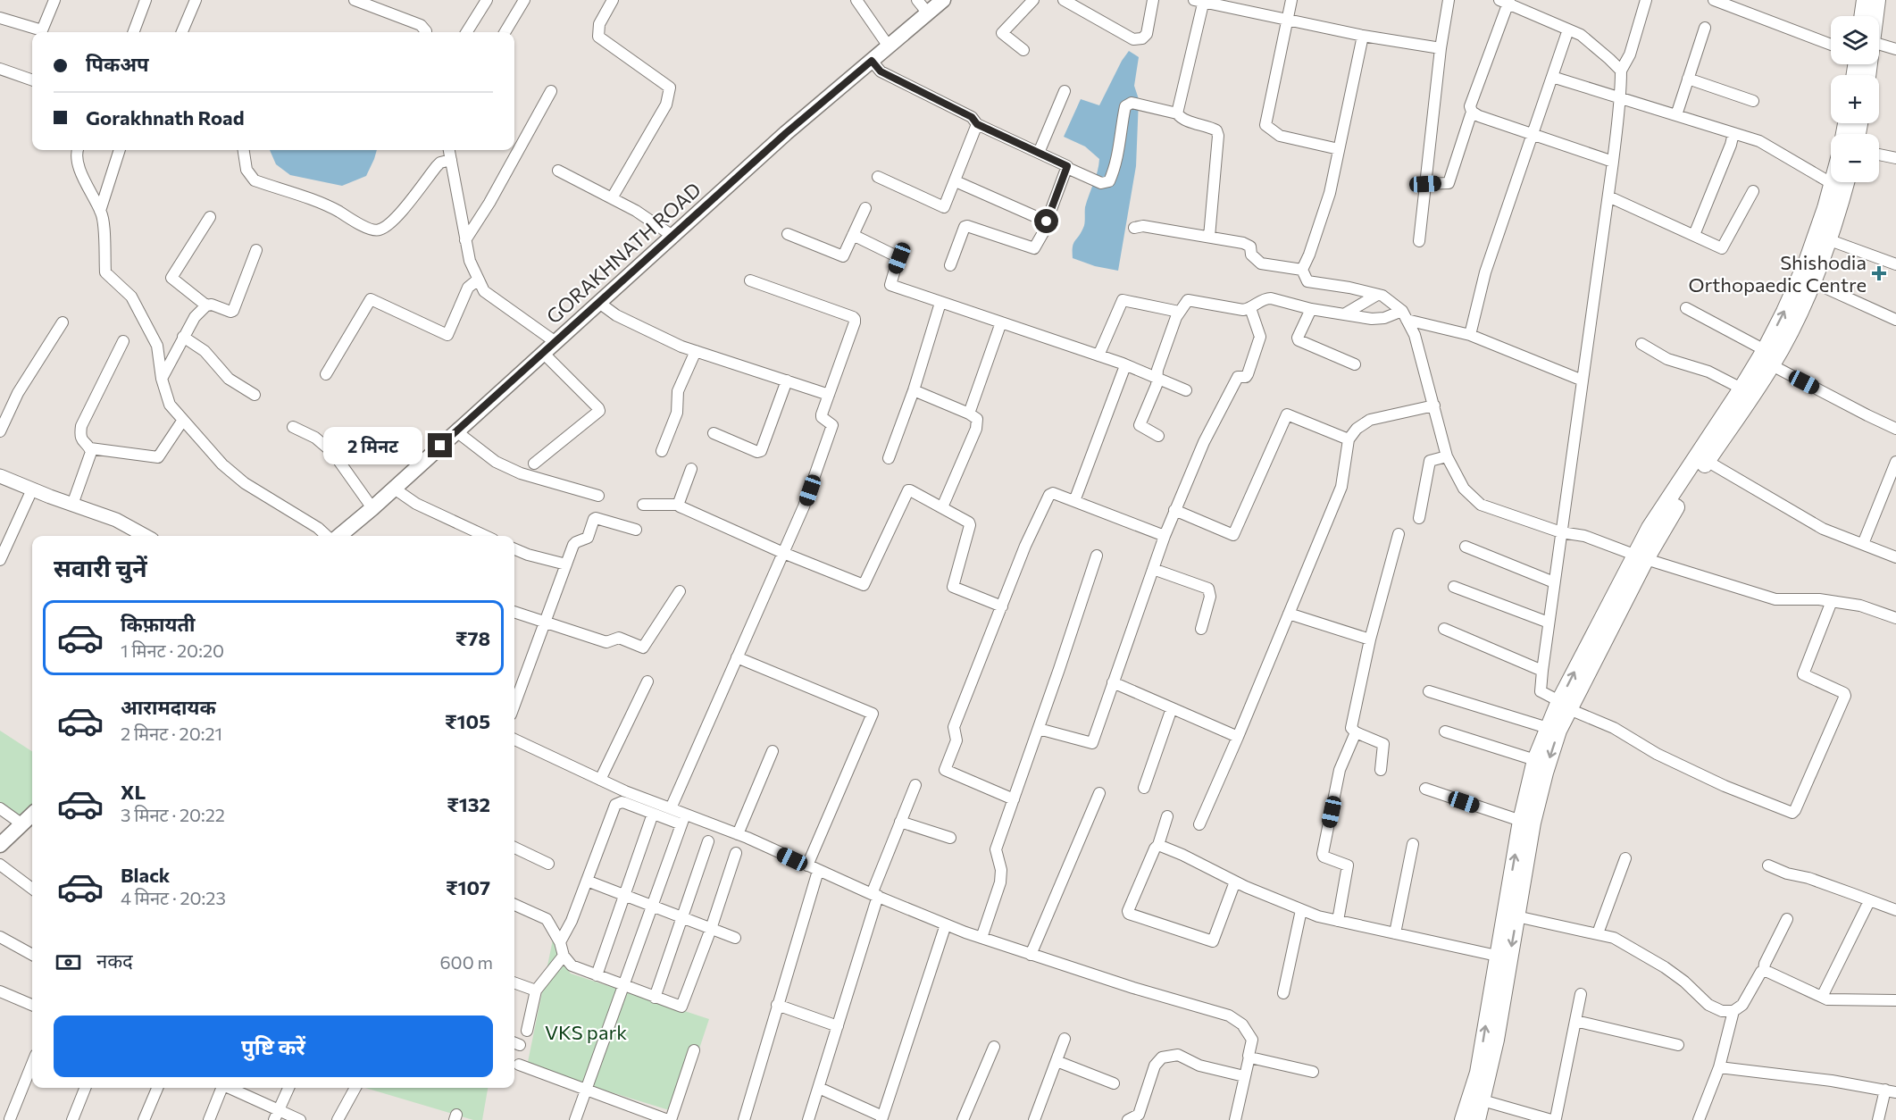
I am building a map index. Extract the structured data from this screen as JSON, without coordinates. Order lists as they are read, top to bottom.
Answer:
{
  "streets": {
    "main road": ["GORAKHNATH ROAD"]
  },
  "parks": ["VKS park"],
  "places": {
    "health": ["Shishodia Orthopaedic Centre"]
  },
  "page": {
    "map_buttons": ["+", "−"],
    "banner": ["पिकअप", "Gorakhnath Road"],
    "bubble": "2 मिनट",
    "heading": "सवारी चुनें",
    "list": [
      {
        "name": "किफ़ायती",
        "note": "1 मिनट · 20:20",
        "value": "₹78"
      },
      {
        "name": "आरामदायक",
        "note": "2 मिनट · 20:21",
        "value": "₹105"
      },
      {
        "name": "XL",
        "note": "3 मिनट · 20:22",
        "value": "₹132"
      },
      {
        "name": "Black",
        "note": "4 मिनट · 20:23",
        "value": "₹107"
      }
    ],
    "pay": ["नकद", "600 m"],
    "buttons": "पुष्टि करें"
  }
}
